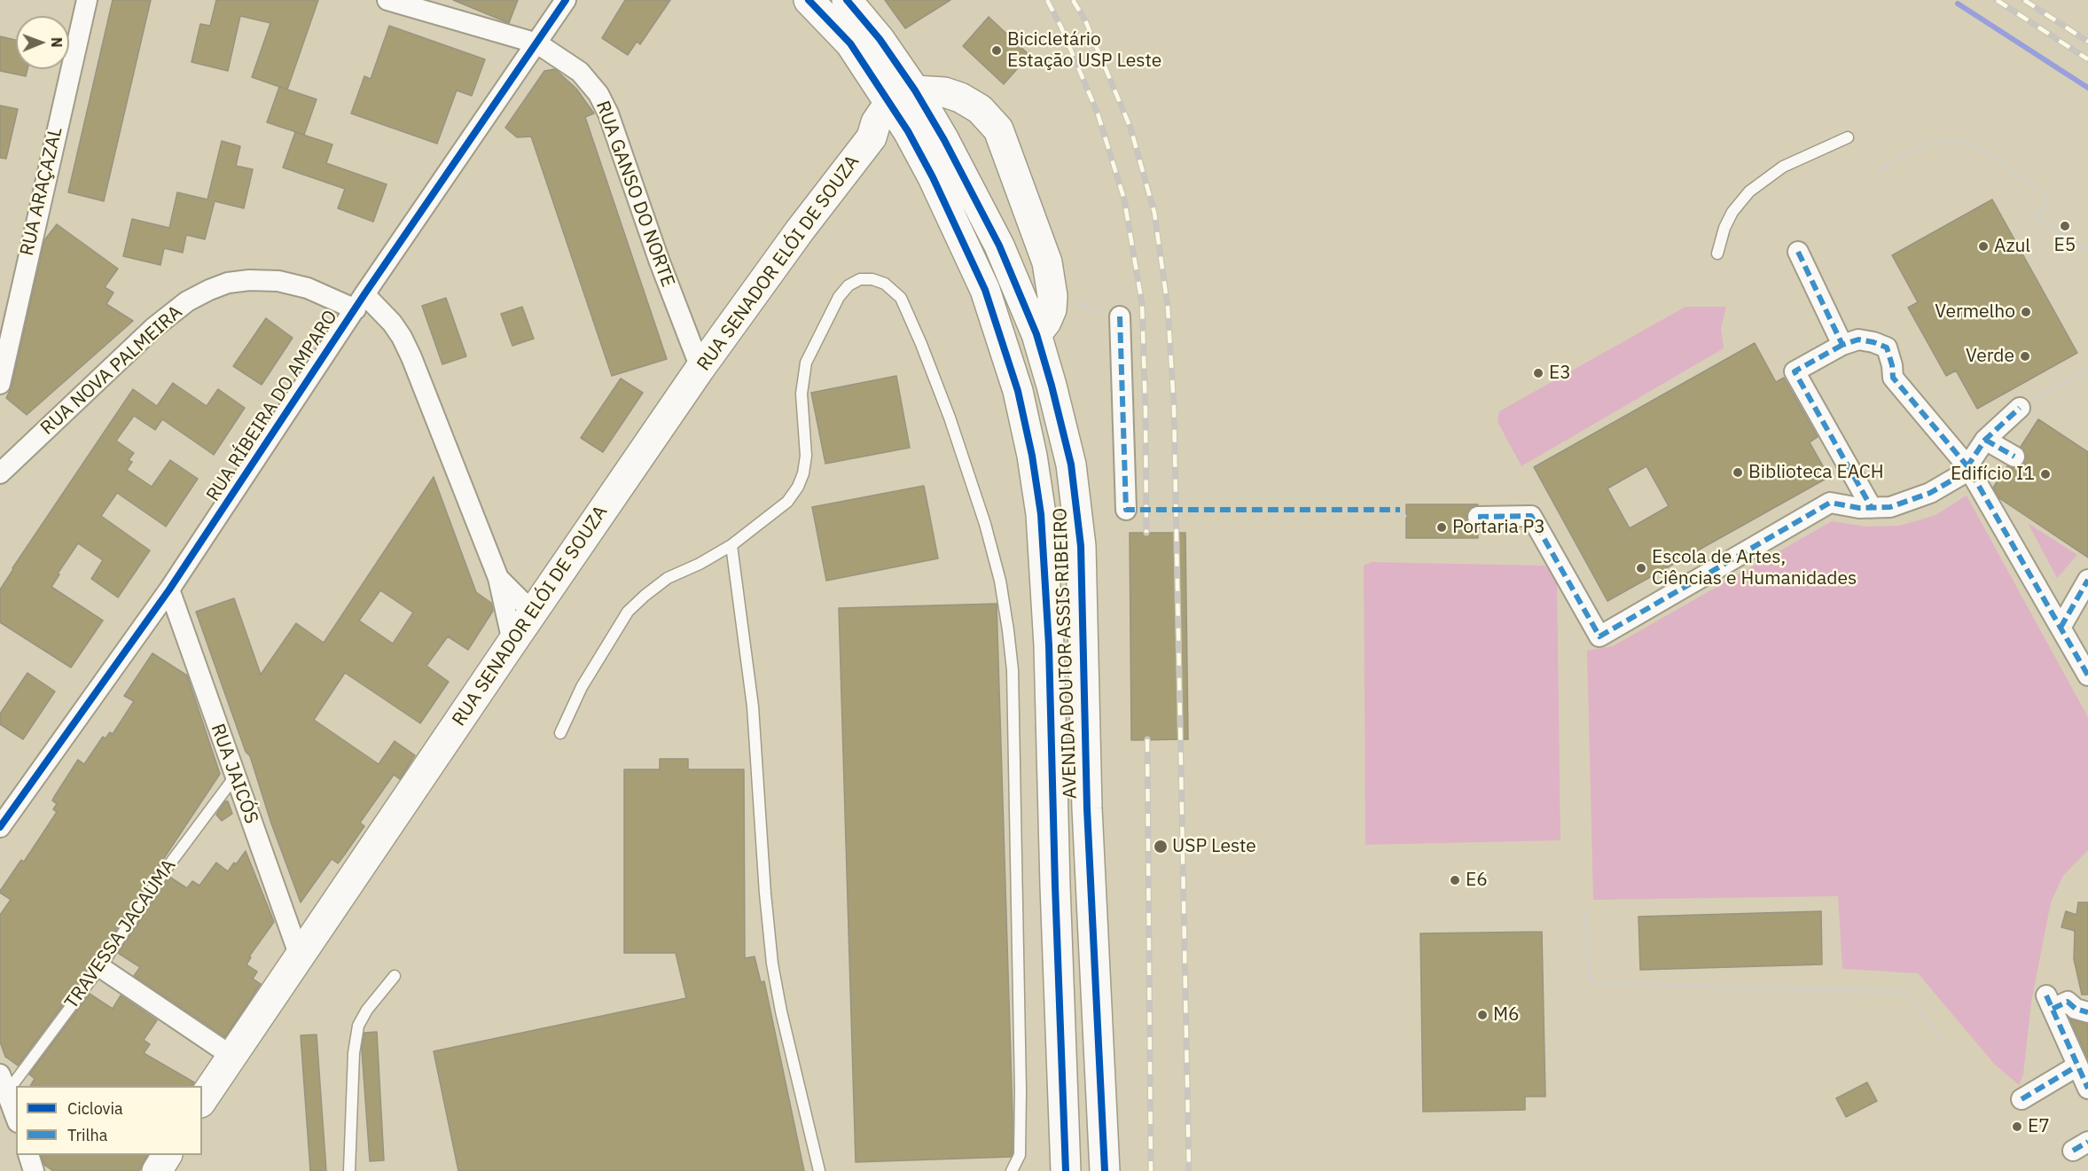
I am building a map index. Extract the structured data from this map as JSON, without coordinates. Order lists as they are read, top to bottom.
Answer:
{
  "streets": {
    "main road": ["RUA SENADOR ELÓI DE SOUZA", "AVENIDA DOUTOR ASSIS RIBEIRO"],
    "street": [
      "RUA ARAÇAZAL",
      "RUA GANSO DO NORTE",
      "RUA NOVA PALMEIRA",
      "RUA RÍBEIRA DO AMPARO",
      "RUA JAICÓS"
    ],
    "lane": ["TRAVESSA JACAÚMA"]
  },
  "crossings": [
    ["RUA GANSO DO NORTE", "RUA SENADOR ELÓI DE SOUZA"],
    ["RUA GANSO DO NORTE", "RUA RÍBEIRA DO AMPARO"],
    ["RUA SENADOR ELÓI DE SOUZA", "AVENIDA DOUTOR ASSIS RIBEIRO"],
    ["RUA SENADOR ELÓI DE SOUZA", "RUA JAICÓS"],
    ["RUA NOVA PALMEIRA", "RUA RÍBEIRA DO AMPARO"],
    ["RUA RÍBEIRA DO AMPARO", "RUA JAICÓS"],
    ["RUA JAICÓS", "TRAVESSA JACAÚMA"]
  ],
  "places": [
    "Bicicletário Estação USP Leste",
    "E5",
    "Azul",
    "Vermelho",
    "Verde",
    "E3",
    "Biblioteca EACH",
    "Edifício I1",
    "Portaria P3",
    "Escola de Artes, Ciências e Humanidades",
    "USP Leste",
    "E6",
    "M6",
    "E7"
  ],
  "legend": ["Ciclovia", "Trilha"],
  "north": "right"
}
